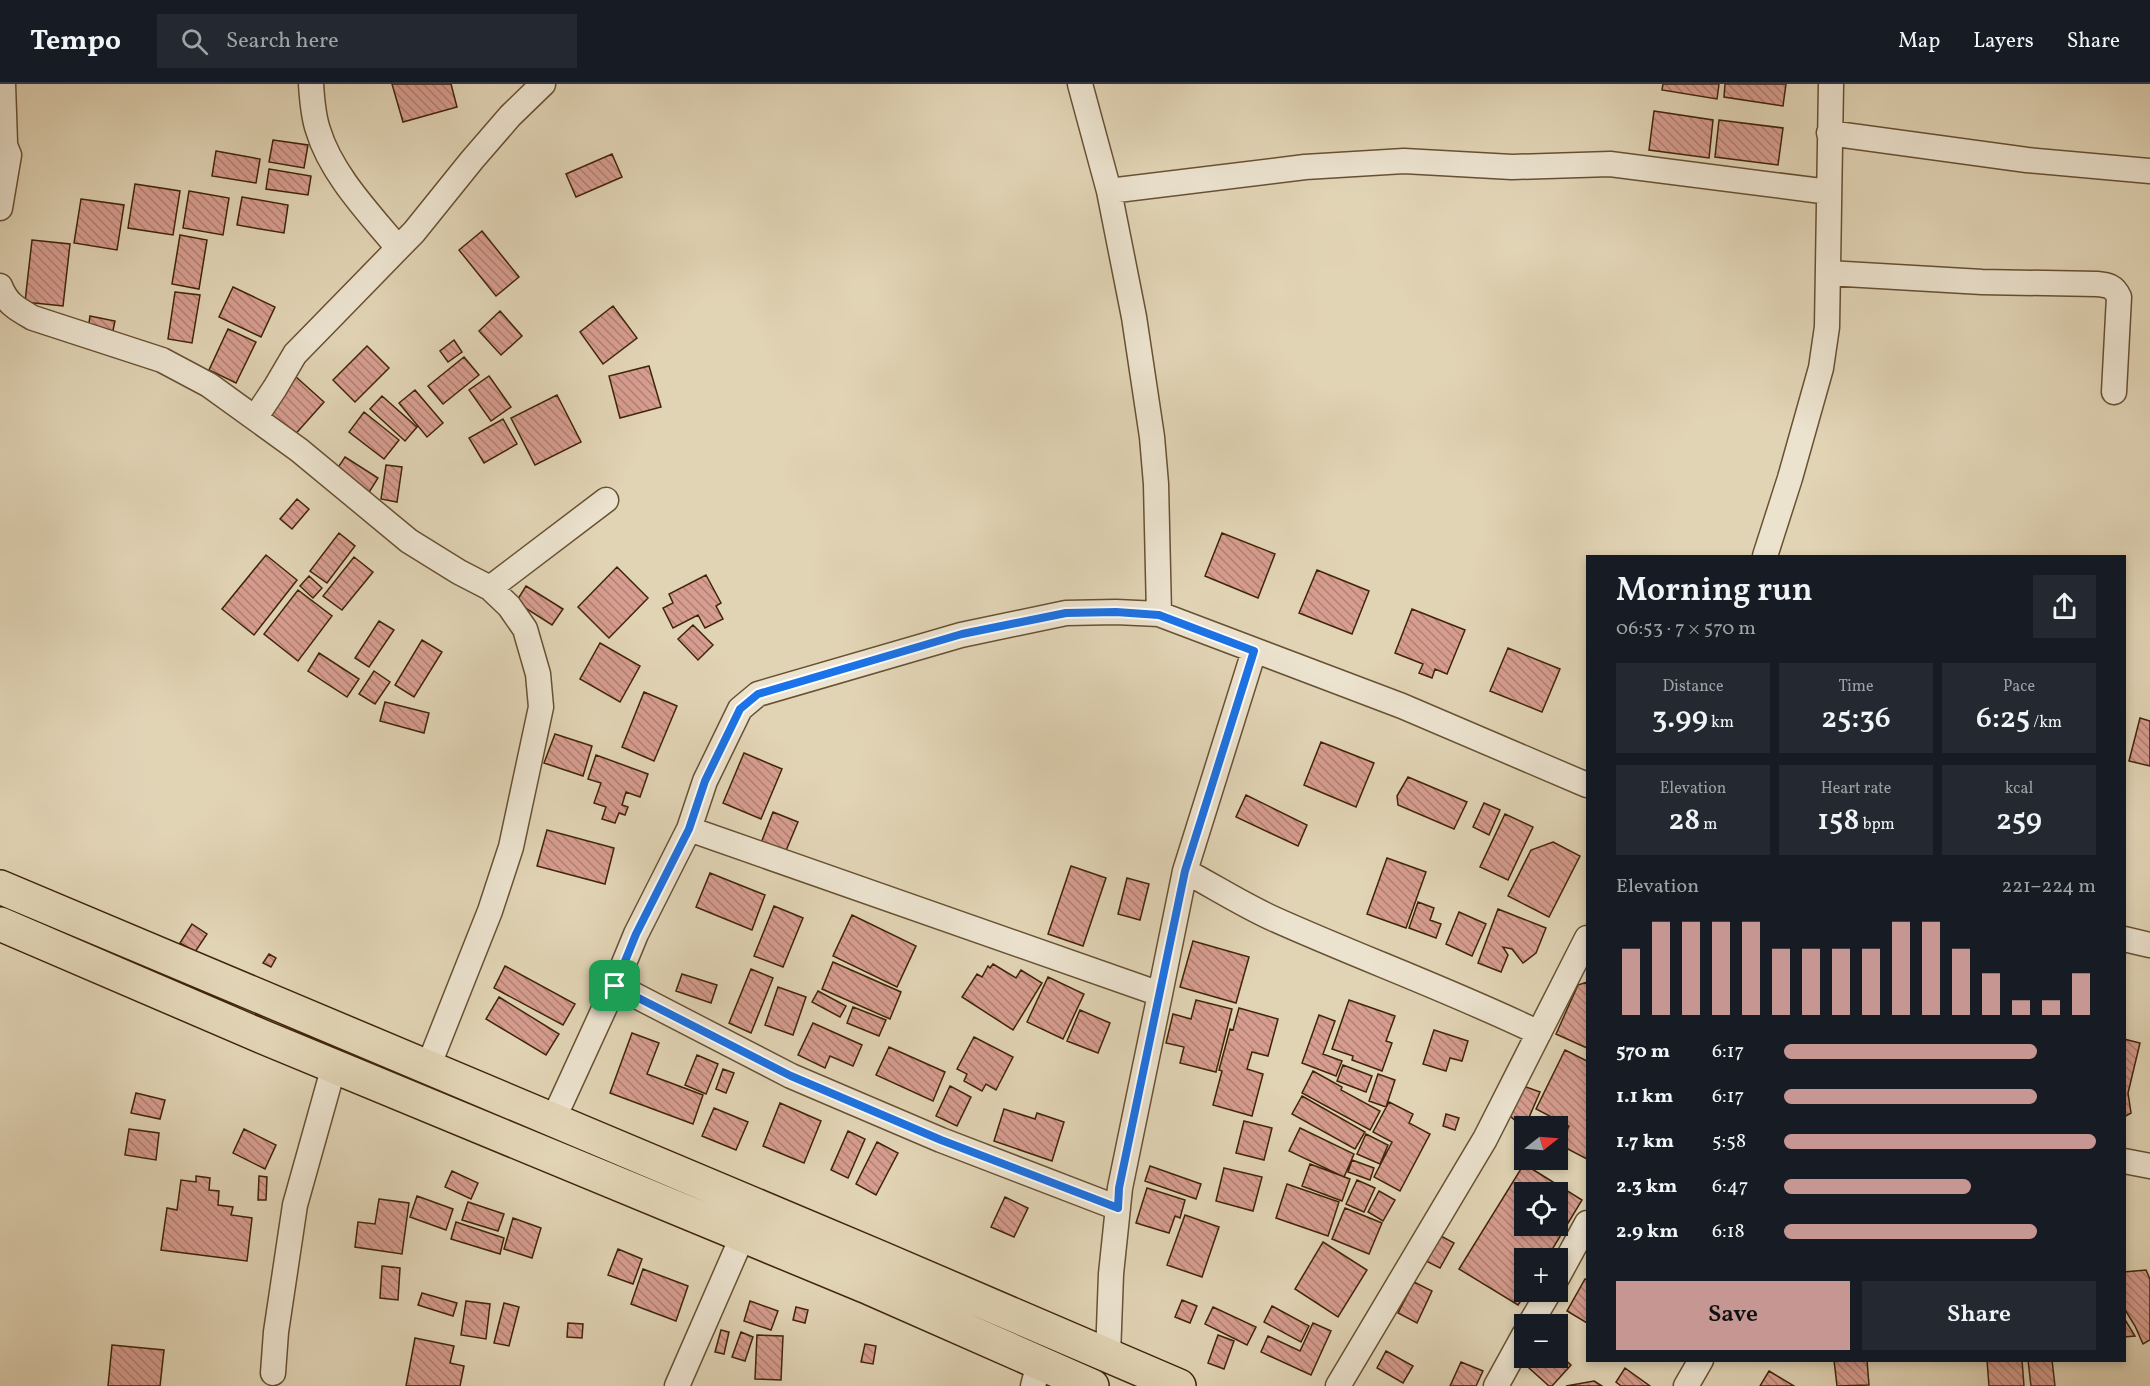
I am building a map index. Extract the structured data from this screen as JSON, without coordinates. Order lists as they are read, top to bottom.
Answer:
{
  "north": "right",
  "page": {
    "header": "Tempo",
    "search": "Search here",
    "nav": ["Map", "Layers", "Share"],
    "heading": ["Morning run", "06:53 · 7 × 570 m"],
    "stats": [
      ["Distance", "3.99 km"],
      ["Time", "25:36"],
      ["Pace", "6:25 /km"],
      ["Elevation", "28 m"],
      ["Heart rate", "158 bpm"],
      ["kcal", "259"]
    ],
    "chart": ["Elevation", "221–224 m"],
    "list": [
      {
        "name": "570 m",
        "note": "6:17"
      },
      {
        "name": "1.1 km",
        "note": "6:17"
      },
      {
        "name": "1.7 km",
        "note": "5:58"
      },
      {
        "name": "2.3 km",
        "note": "6:47"
      },
      {
        "name": "2.9 km",
        "note": "6:18"
      }
    ],
    "map_buttons": ["+", "−"],
    "buttons": ["Save", "Share"]
  }
}
